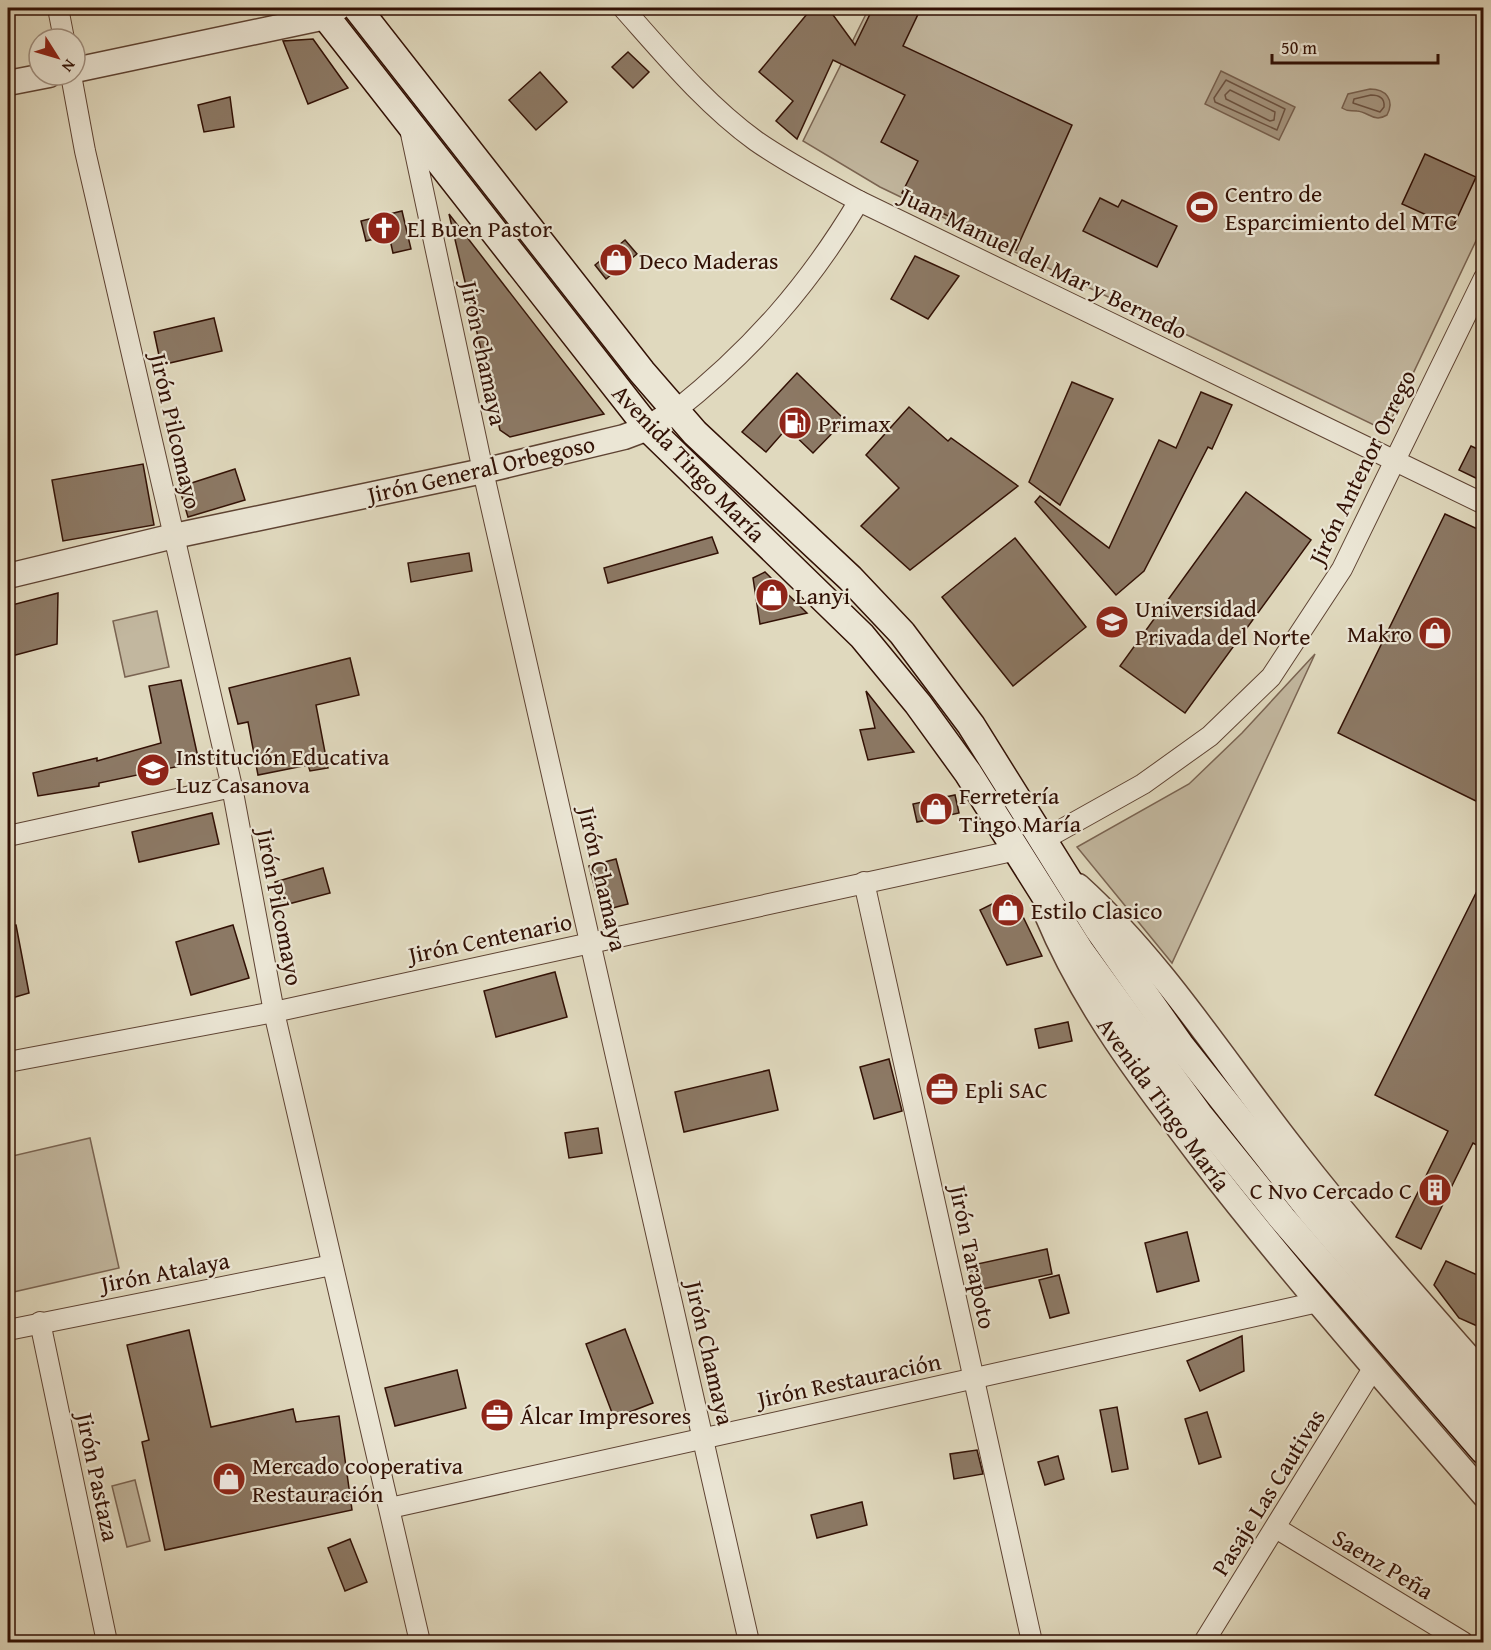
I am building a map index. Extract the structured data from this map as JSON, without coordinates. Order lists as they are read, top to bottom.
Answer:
{
  "streets": {
    "main road": ["Avenida Tingo María"],
    "street": [
      "Juan Manuel del Mar y Bernedo",
      "Jirón Chamaya",
      "Jirón Pilcomayo",
      "Jirón Antenor Orrego",
      "Jirón General Orbegoso",
      "Jirón Centenario",
      "Jirón Tarapoto",
      "Jirón Atalaya",
      "Jirón Restauración",
      "Jirón Pastaza",
      "Pasaje Las Cautivas",
      "Saenz Peña"
    ]
  },
  "crossings": [
    ["Juan Manuel del Mar y Bernedo", "Jirón Antenor Orrego"],
    ["Juan Manuel del Mar y Bernedo", "Jirón General Orbegoso"],
    ["Jirón Chamaya", "Avenida Tingo María"],
    ["Jirón Chamaya", "Jirón General Orbegoso"],
    ["Jirón Chamaya", "Jirón Centenario"],
    ["Jirón Chamaya", "Jirón Restauración"],
    ["Jirón Pilcomayo", "Jirón General Orbegoso"],
    ["Jirón Pilcomayo", "Jirón Centenario"],
    ["Jirón Pilcomayo", "Jirón Atalaya"],
    ["Jirón Pilcomayo", "Jirón Restauración"],
    ["Avenida Tingo María", "Jirón Antenor Orrego"],
    ["Avenida Tingo María", "Jirón General Orbegoso"],
    ["Avenida Tingo María", "Jirón Centenario"],
    ["Avenida Tingo María", "Jirón Restauración"],
    ["Avenida Tingo María", "Pasaje Las Cautivas"],
    ["Jirón Centenario", "Jirón Tarapoto"],
    ["Jirón Tarapoto", "Jirón Restauración"],
    ["Jirón Atalaya", "Jirón Pastaza"],
    ["Pasaje Las Cautivas", "Saenz Peña"]
  ],
  "places": {
    "sports": ["Centro de Esparcimiento del MTC"],
    "church": ["El Buen Pastor"],
    "shop": [
      "Deco Maderas",
      "Lanyi",
      "Makro",
      "Ferretería Tingo María",
      "Estilo Clasico",
      "Mercado cooperativa Restauración"
    ],
    "fuel station": ["Primax"],
    "school or university": ["Universidad Privada del Norte", "Institución Educativa Luz Casanova"],
    "office": ["Epli SAC", "Álcar Impresores"],
    "building": ["C Nvo Cercado C"]
  },
  "scale_bar": "50 m",
  "north": "bottom right"
}
